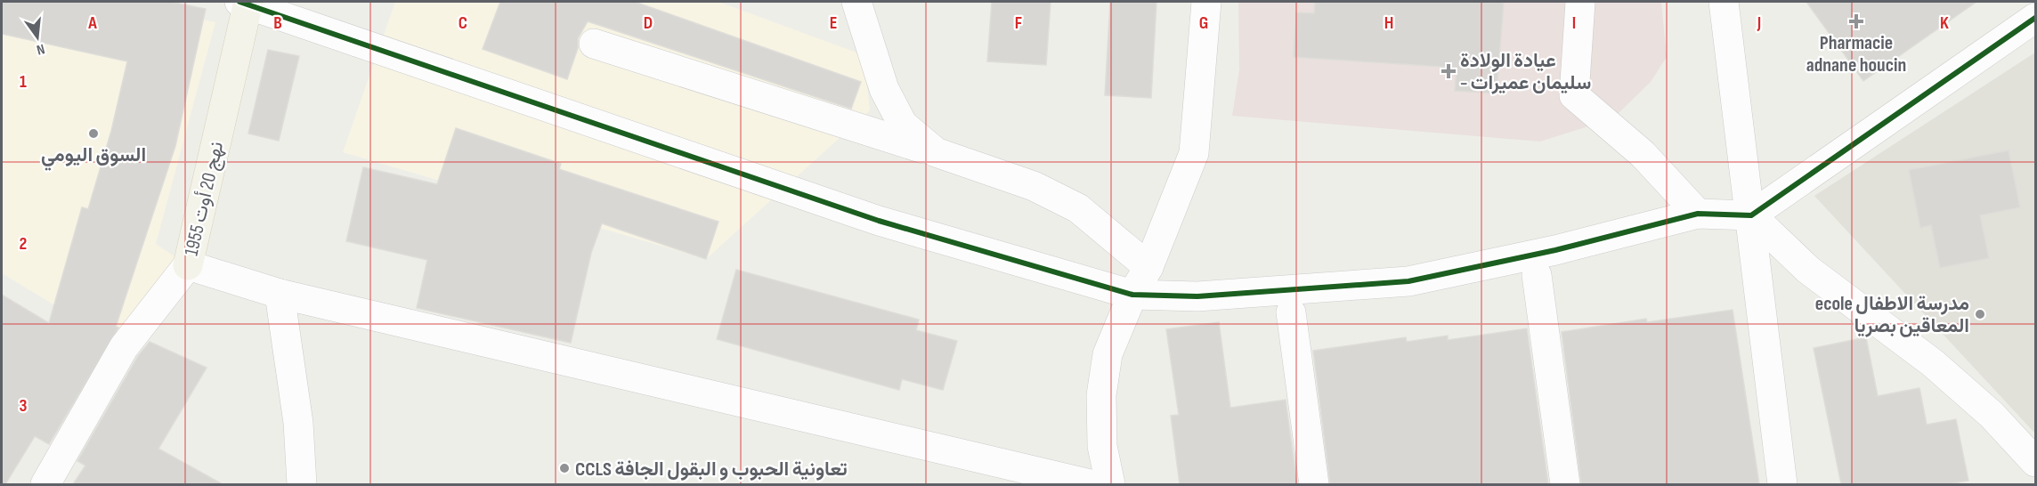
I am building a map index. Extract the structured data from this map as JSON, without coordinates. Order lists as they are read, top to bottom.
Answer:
{
  "streets": {
    "main road": ["نهج 20 أوت 1955"]
  },
  "places": {
    "health": ["Pharmacie adnane houcin", "عيادة الولادة - سليمان عميرات"],
    "other": ["السوق اليومي", "ecole مدرسة الاطفال المعاقين بصريا", "CCLS تعاونية الحبوب و البقول الجافة"]
  },
  "north": "bottom",
  "grid": {
    "columns": [
      "A",
      "B",
      "C",
      "D",
      "E",
      "F",
      "G",
      "H",
      "I",
      "J",
      "K"
    ],
    "rows": ["1", "2", "3"]
  }
}
